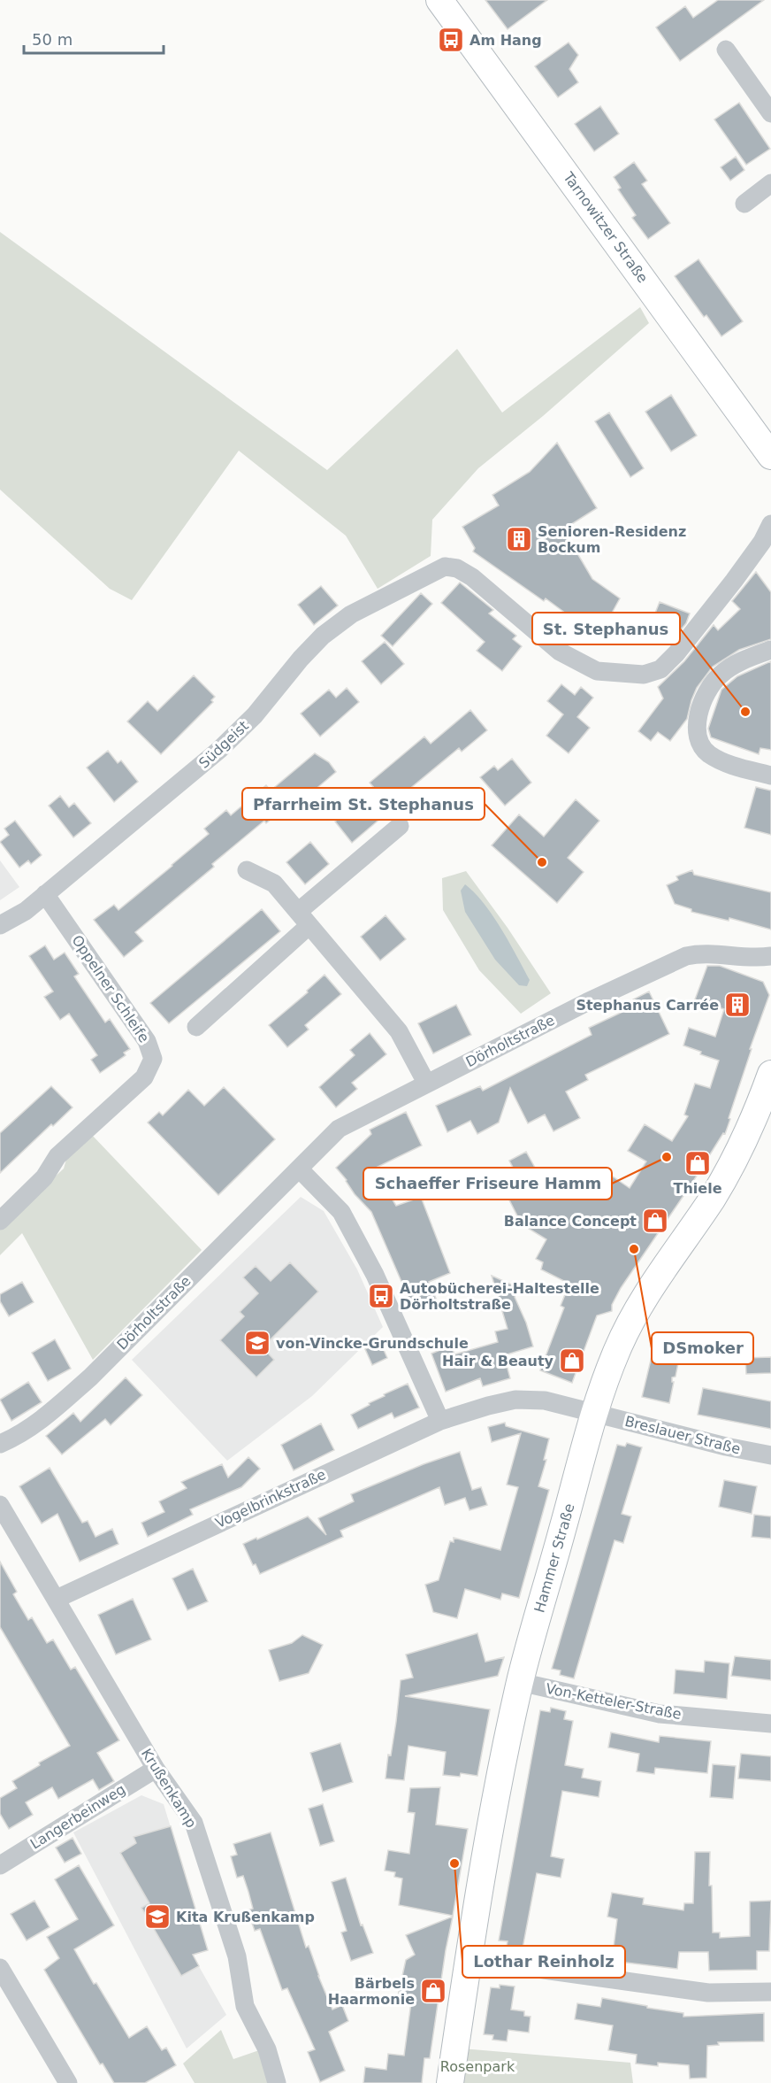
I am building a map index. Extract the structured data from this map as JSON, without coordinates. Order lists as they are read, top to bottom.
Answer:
{
  "streets": {
    "main road": ["Tarnowitzer Straße", "Hammer Straße"],
    "street": [
      "Südgeist",
      "Oppelner Schleife",
      "Dörholtstraße",
      "Breslauer Straße",
      "Vogelbrinkstraße",
      "Von-Ketteler-Straße",
      "Krußenkamp",
      "Langerbeinweg"
    ]
  },
  "crossings": [
    ["Südgeist", "Oppelner Schleife"],
    ["Breslauer Straße", "Vogelbrinkstraße"],
    ["Breslauer Straße", "Hammer Straße"],
    ["Vogelbrinkstraße", "Hammer Straße"],
    ["Vogelbrinkstraße", "Krußenkamp"],
    ["Hammer Straße", "Von-Ketteler-Straße"],
    ["Krußenkamp", "Langerbeinweg"]
  ],
  "parks": ["Rosenpark"],
  "places": {
    "bus stop": ["Am Hang", "Autobücherei-Haltestelle Dörholtstraße"],
    "building": ["Senioren-Residenz Bockum", "Stephanus Carrée"],
    "other": [
      "St. Stephanus",
      "Pfarrheim St. Stephanus",
      "Schaeffer Friseure Hamm",
      "DSmoker",
      "Lothar Reinholz"
    ],
    "shop": [
      "Thiele",
      "Balance Concept",
      "Hair & Beauty",
      "Bärbels Haarmonie"
    ],
    "school or university": ["von-Vincke-Grundschule", "Kita Krußenkamp"]
  },
  "scale_bar": "50 m"
}
